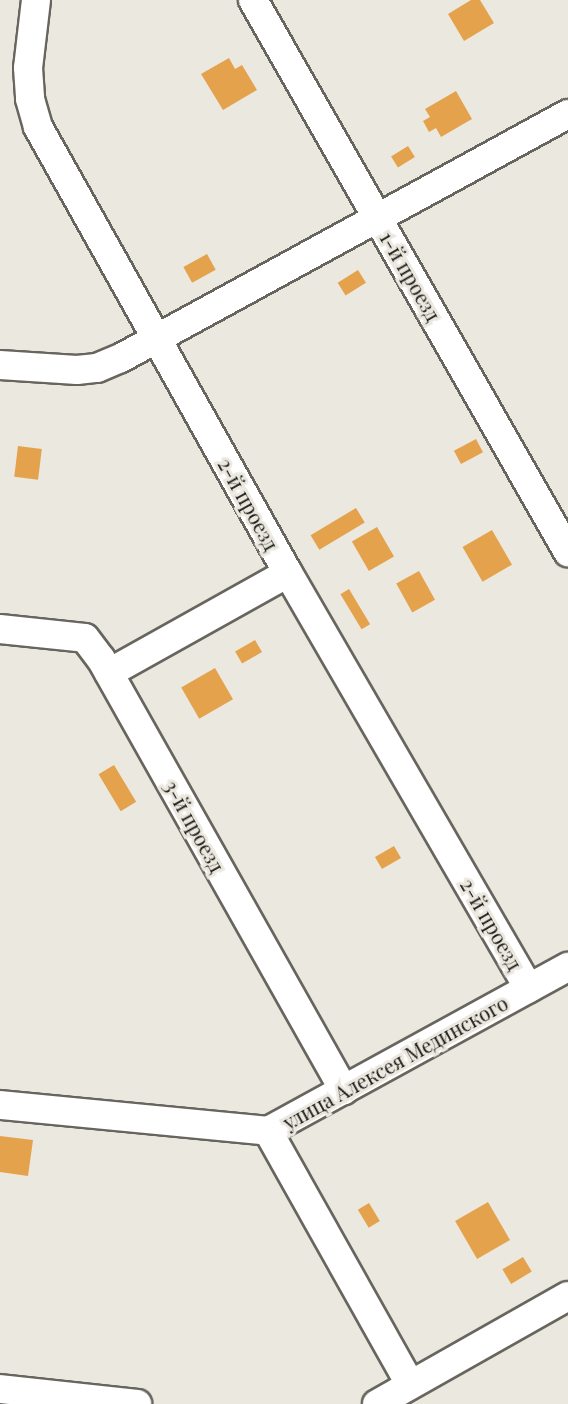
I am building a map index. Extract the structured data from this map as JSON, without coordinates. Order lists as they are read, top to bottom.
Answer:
{
  "streets": {
    "street": [
      "1-й проезд",
      "2-й проезд",
      "3-й проезд",
      "улица Алексея Мединского"
    ]
  },
  "crossings": [
    ["2-й проезд", "улица Алексея Мединского"],
    ["3-й проезд", "улица Алексея Мединского"]
  ]
}
